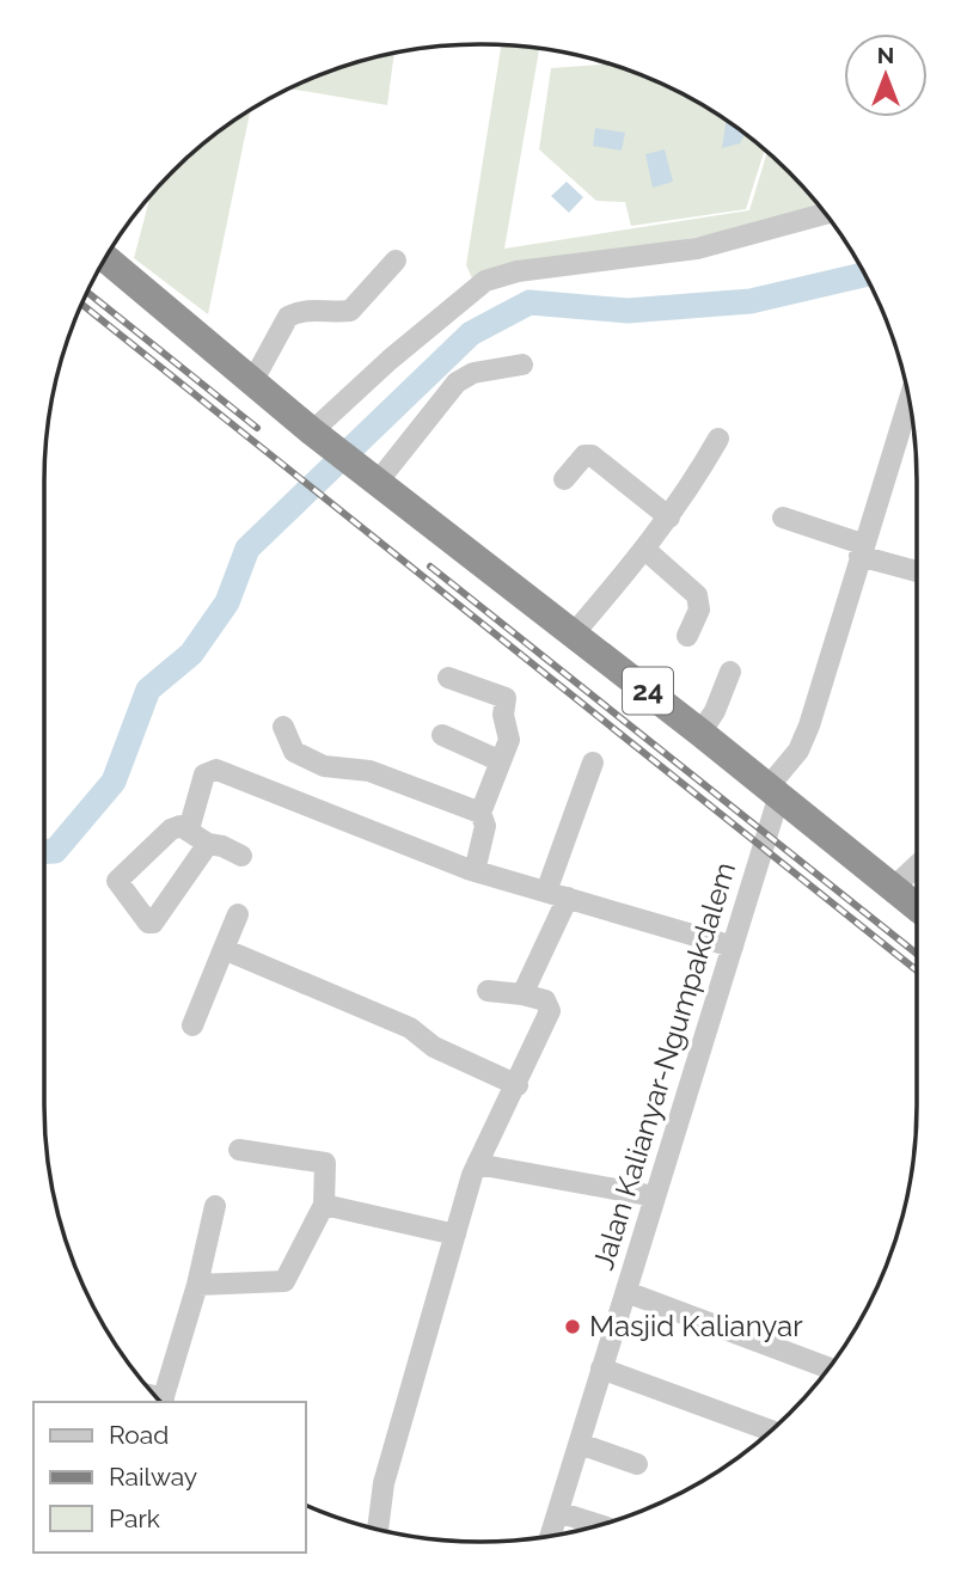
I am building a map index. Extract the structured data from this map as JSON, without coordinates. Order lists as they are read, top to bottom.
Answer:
{
  "streets": {
    "highway": ["24"],
    "street": ["Jalan Kalianyar-Ngumpakdalem"]
  },
  "crossings": [
    ["24", "Jalan Kalianyar-Ngumpakdalem"]
  ],
  "places": ["Masjid Kalianyar"],
  "legend": ["Road", "Railway", "Park"],
  "north": "top"
}
